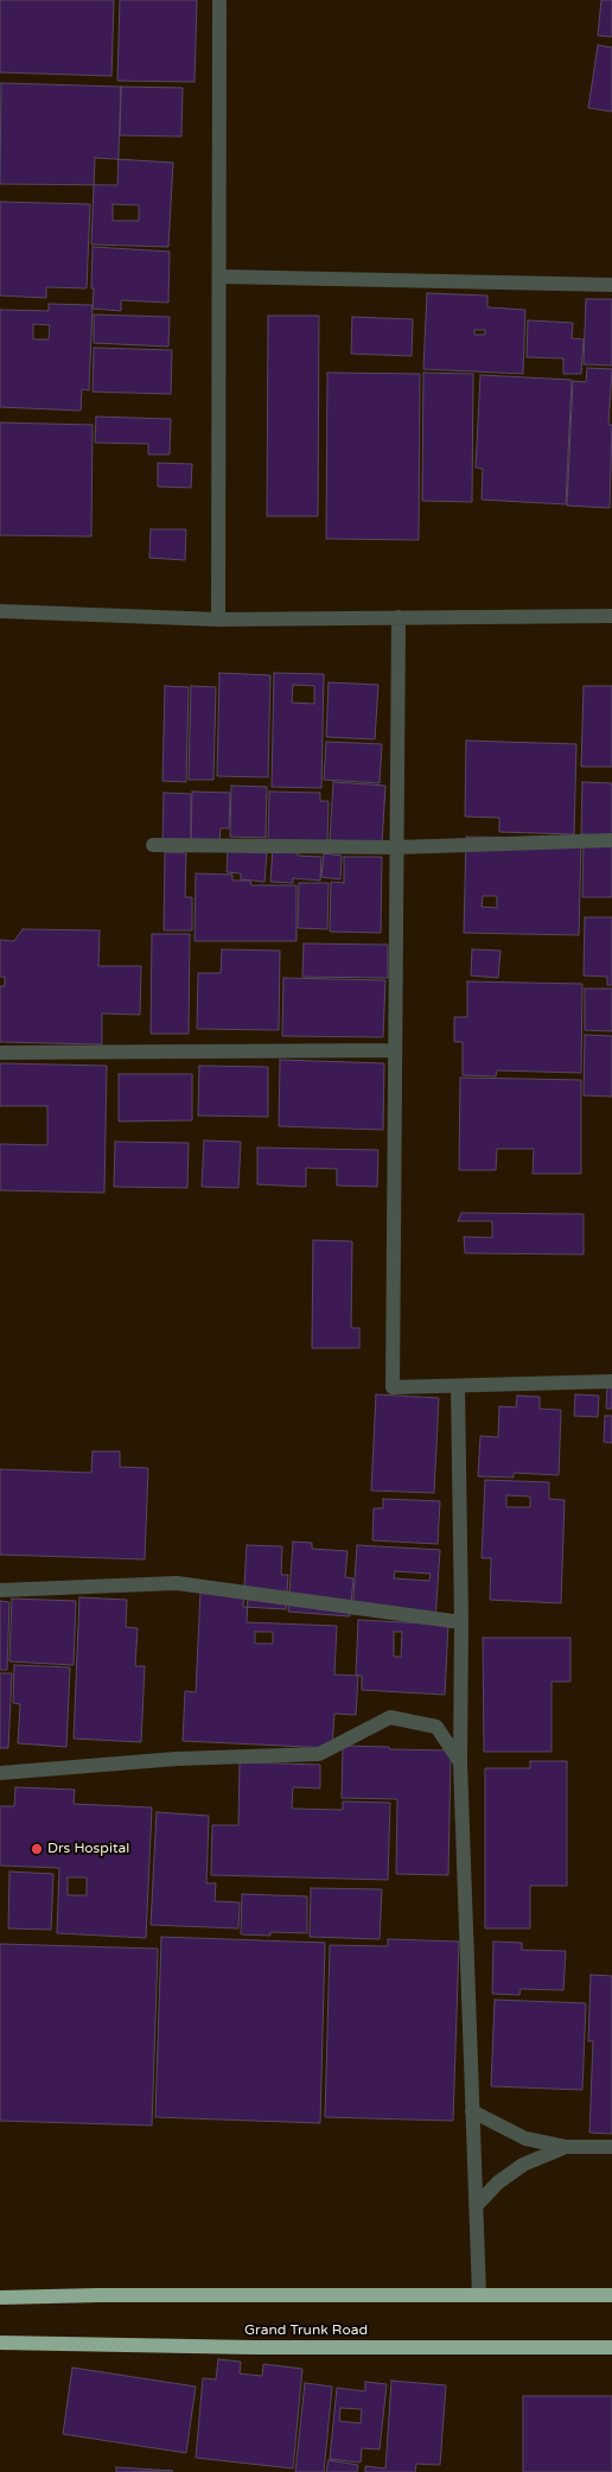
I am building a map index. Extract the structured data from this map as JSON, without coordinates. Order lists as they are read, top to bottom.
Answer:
{
  "streets": {
    "highway": ["Grand Trunk Road"]
  },
  "places": ["Drs Hospital"]
}
